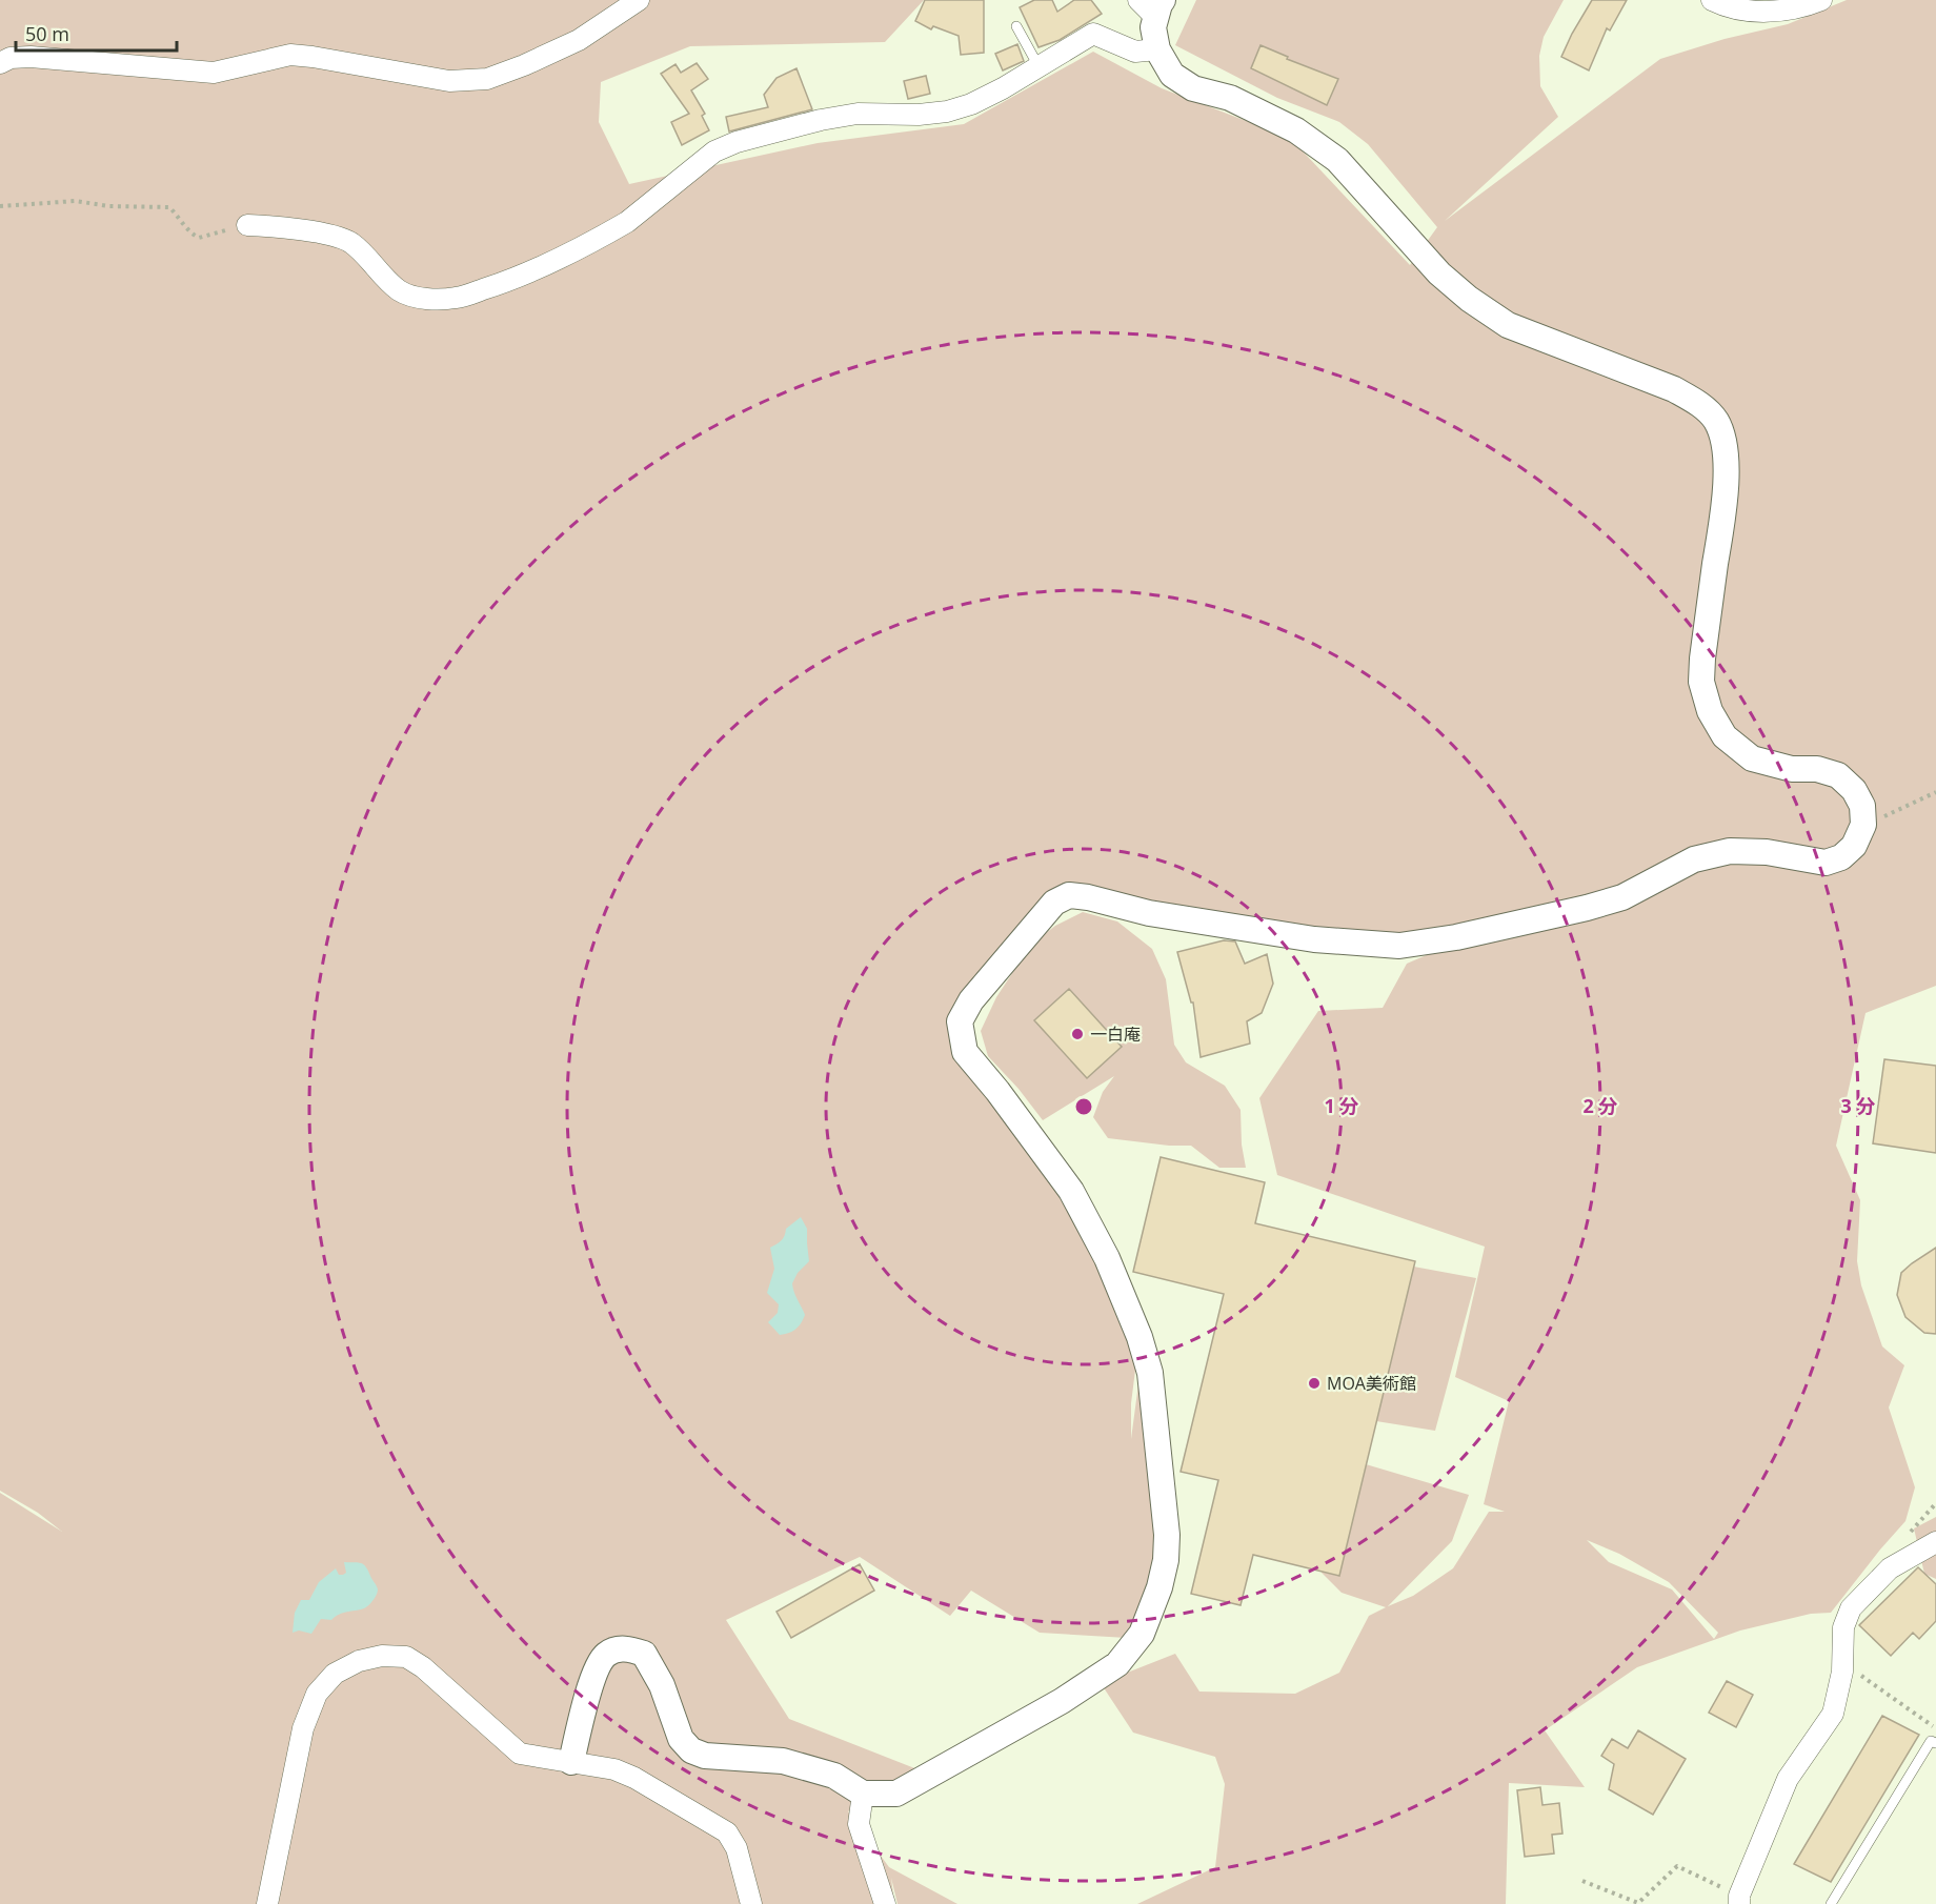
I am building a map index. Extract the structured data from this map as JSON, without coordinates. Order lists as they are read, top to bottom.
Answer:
{
  "places": ["一白庵", "MOA美術館"],
  "scale_bar": "50 m",
  "rings": ["1 分", "2 分", "3 分"]
}
